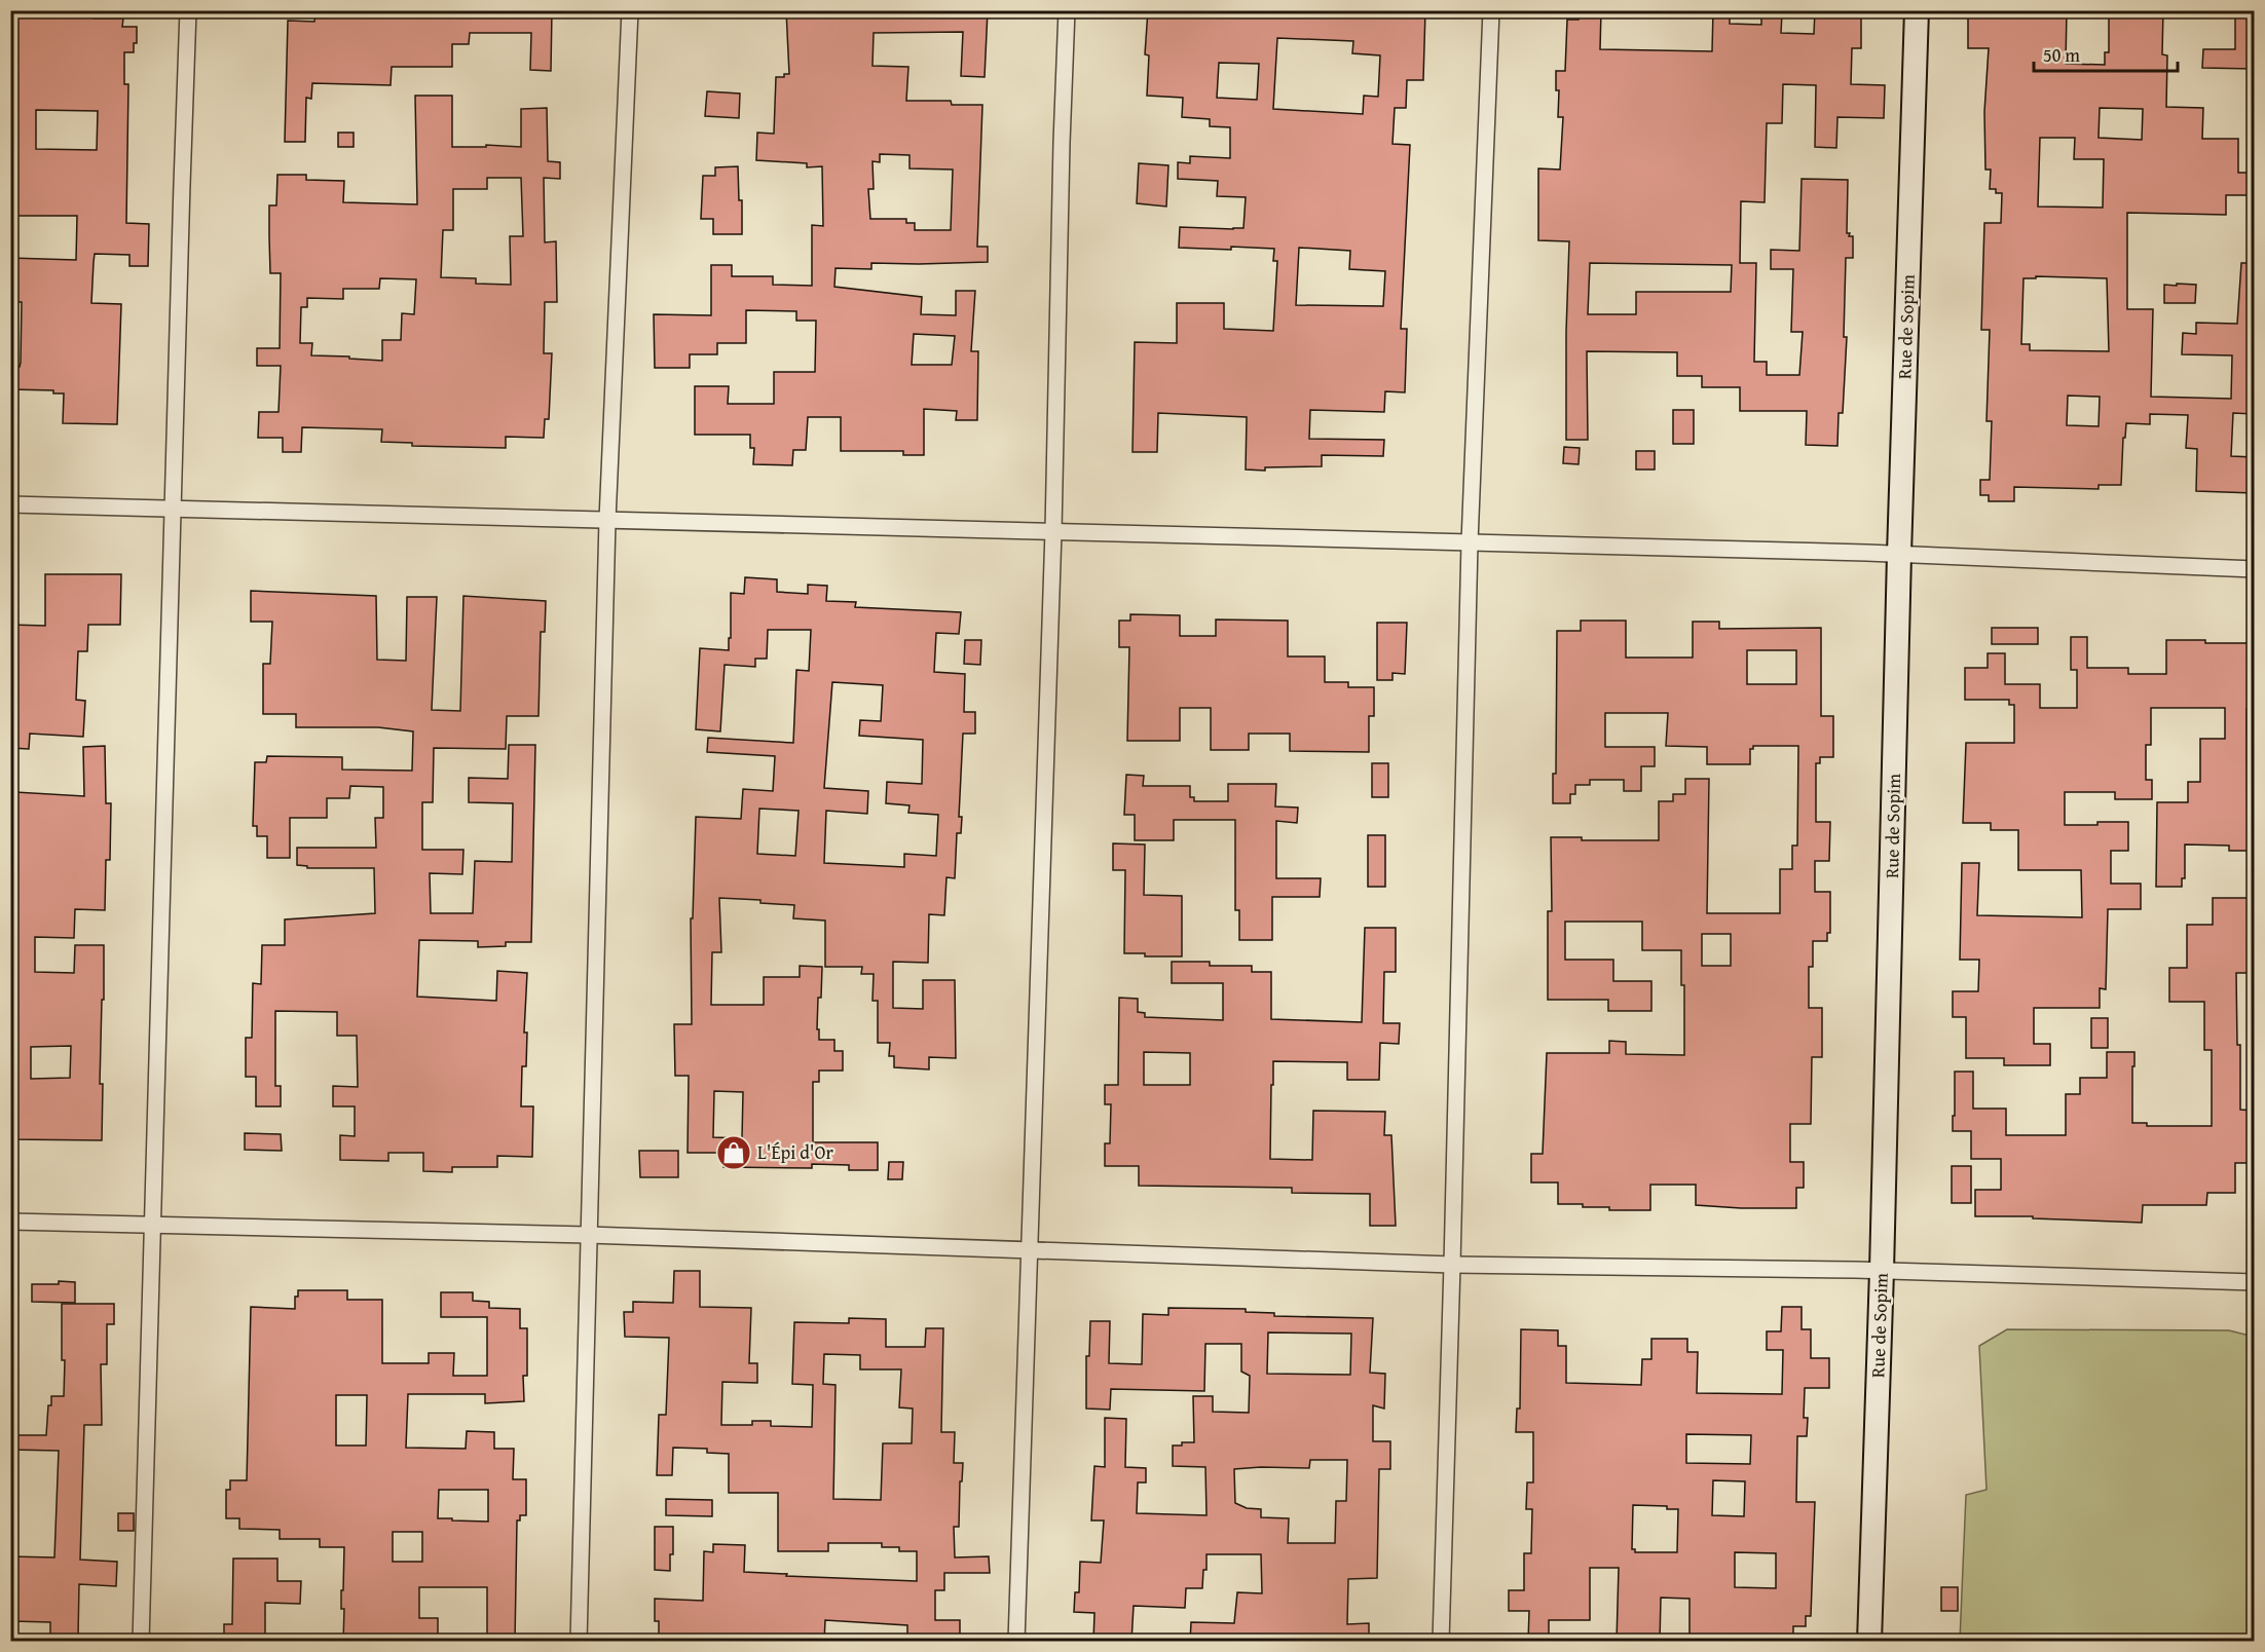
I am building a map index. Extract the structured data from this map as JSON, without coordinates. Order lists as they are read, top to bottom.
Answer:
{
  "streets": {
    "street": ["Rue de Sopim"]
  },
  "places": {
    "shop": ["L'Épi d'Or"]
  },
  "scale_bar": "50 m"
}
